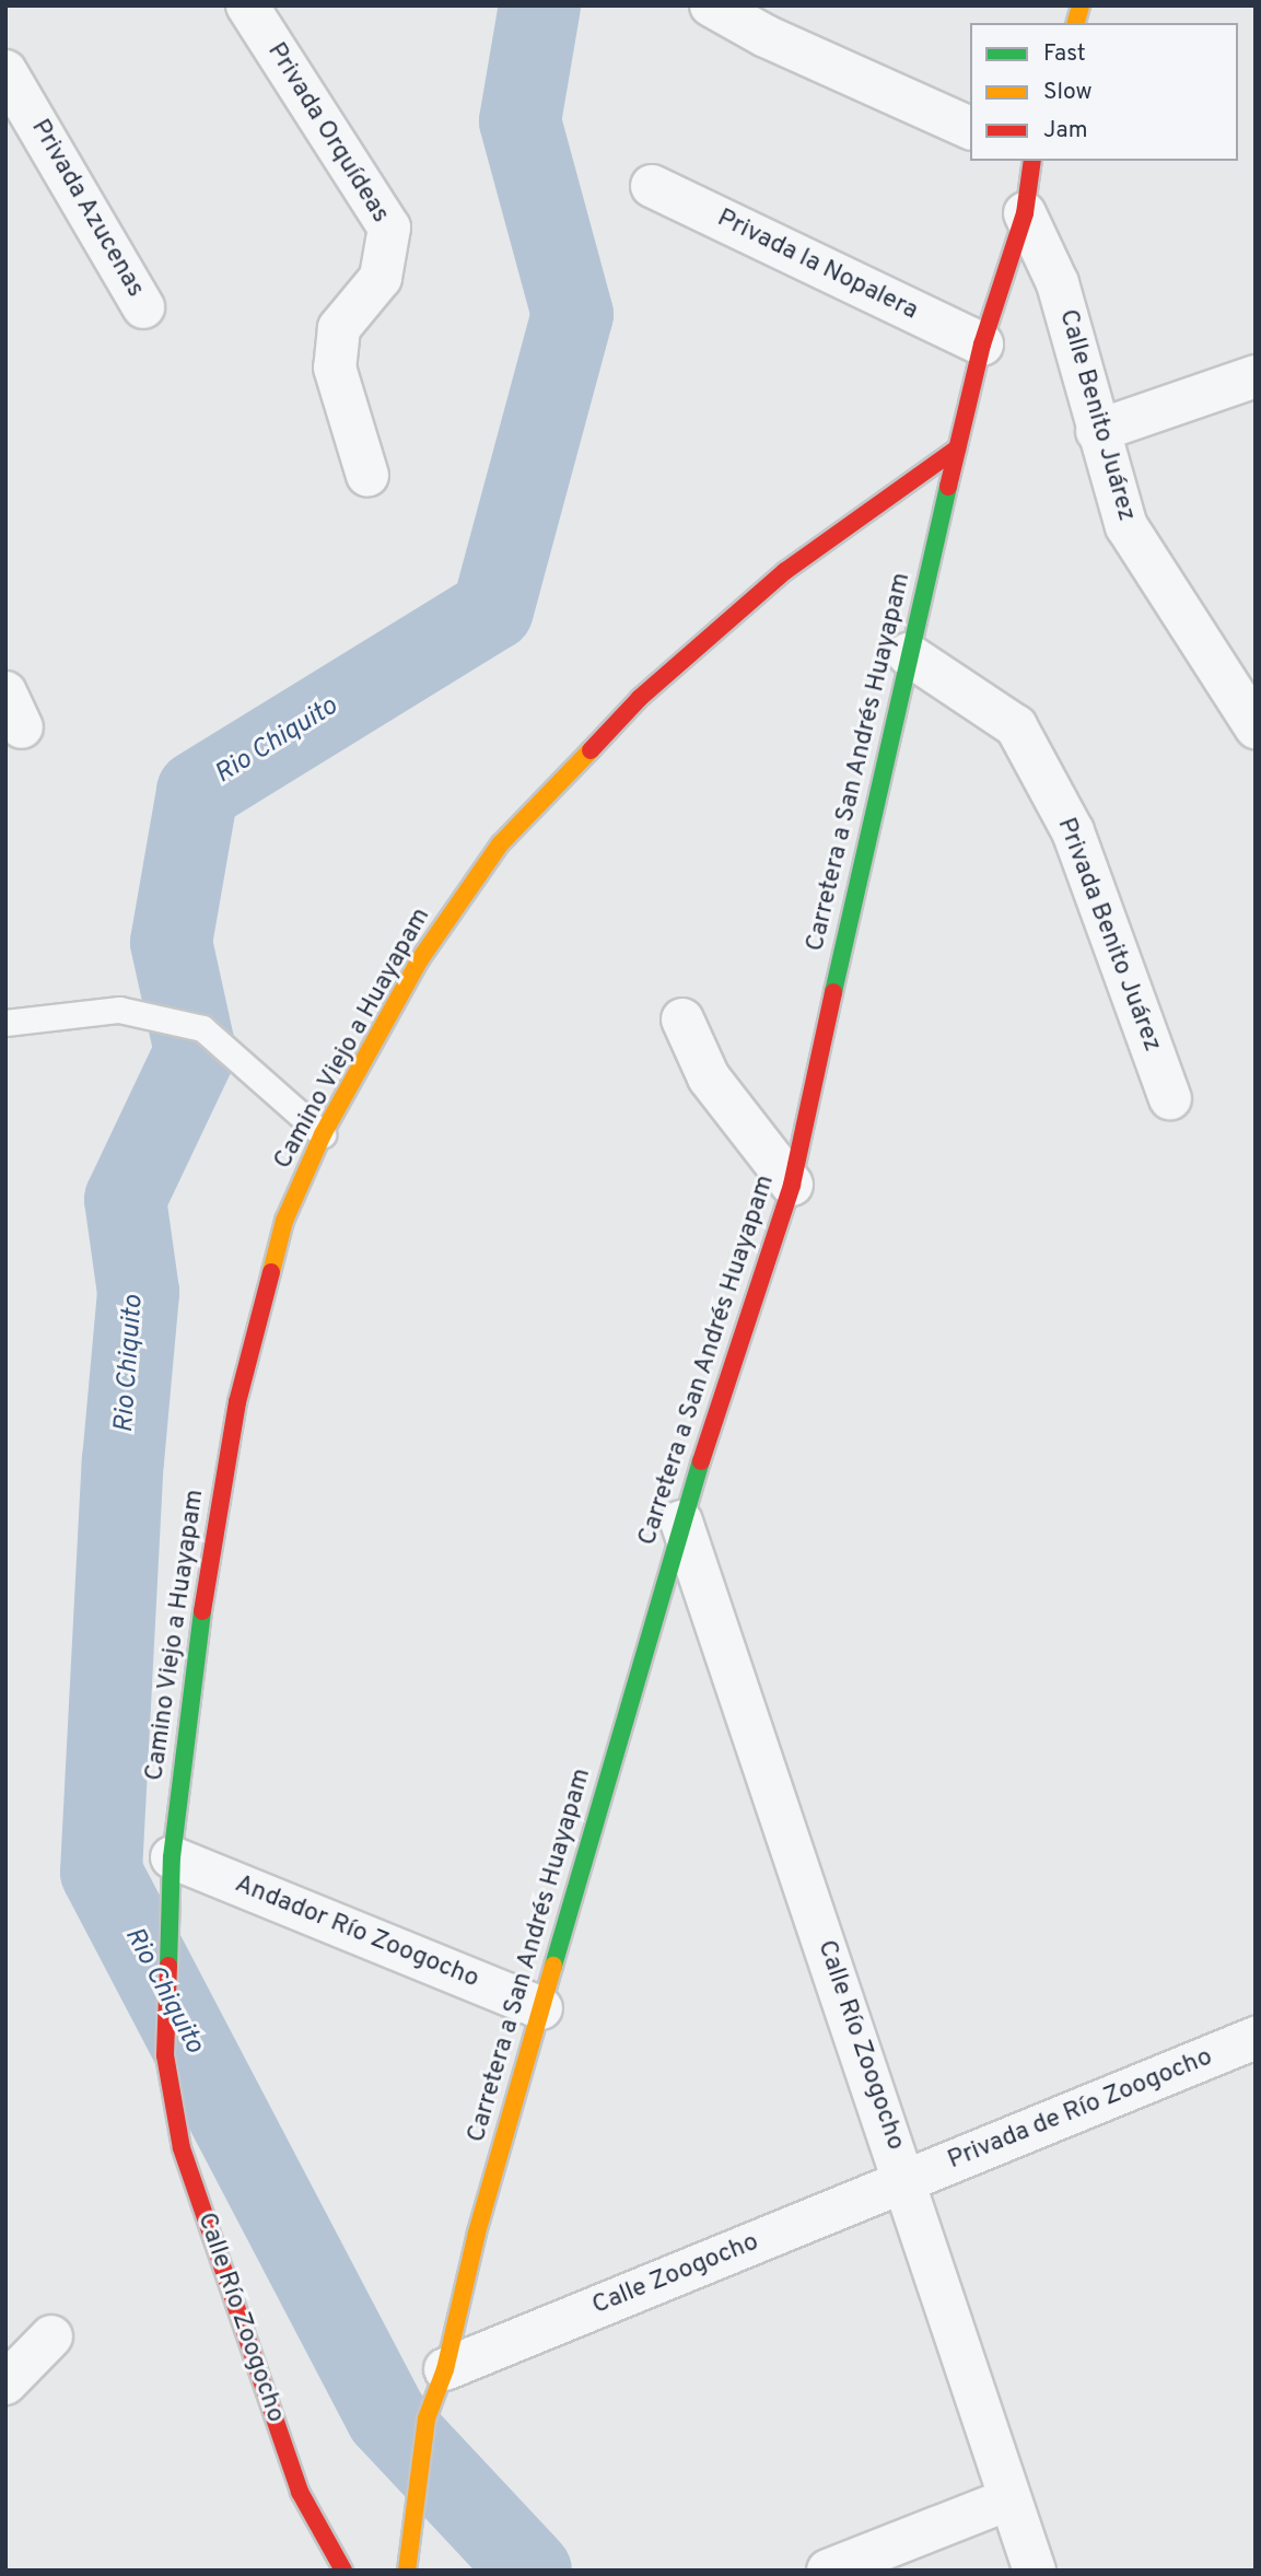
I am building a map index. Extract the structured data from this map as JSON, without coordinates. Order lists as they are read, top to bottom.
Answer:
{
  "streets": {
    "main road": ["Carretera a San Andrés Huayapam", "Camino Viejo a Huayapam", "Calle Río Zoogocho"],
    "street": [
      "Privada Orquídeas",
      "Privada Azucenas",
      "Privada la Nopalera",
      "Calle Benito Juárez",
      "Privada Benito Juárez",
      "Andador Río Zoogocho",
      "Privada de Río Zoogocho",
      "Calle Zoogocho"
    ]
  },
  "crossings": [
    ["Privada la Nopalera", "Carretera a San Andrés Huayapam"],
    ["Calle Benito Juárez", "Carretera a San Andrés Huayapam"],
    ["Carretera a San Andrés Huayapam", "Privada Benito Juárez"],
    ["Carretera a San Andrés Huayapam", "Camino Viejo a Huayapam"],
    ["Carretera a San Andrés Huayapam", "Andador Río Zoogocho"],
    ["Carretera a San Andrés Huayapam", "Calle Río Zoogocho"],
    ["Carretera a San Andrés Huayapam", "Calle Zoogocho"],
    ["Camino Viejo a Huayapam", "Andador Río Zoogocho"],
    ["Camino Viejo a Huayapam", "Calle Río Zoogocho"],
    ["Calle Río Zoogocho", "Privada de Río Zoogocho"],
    ["Calle Río Zoogocho", "Calle Zoogocho"],
    ["Privada de Río Zoogocho", "Calle Zoogocho"]
  ],
  "water": ["Rio Chiquito"],
  "legend": ["Fast", "Slow", "Jam"]
}
